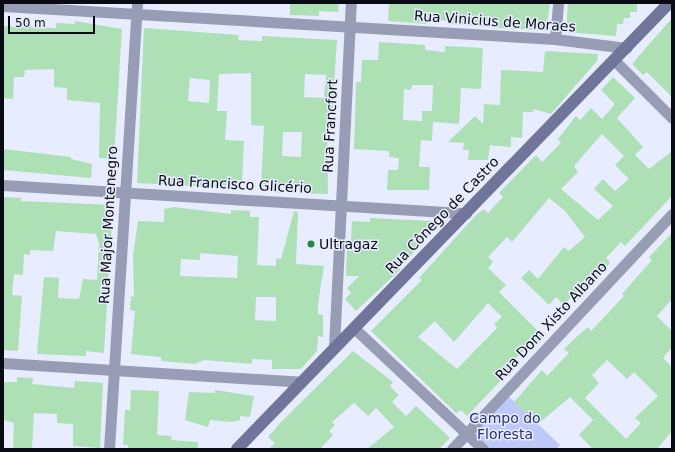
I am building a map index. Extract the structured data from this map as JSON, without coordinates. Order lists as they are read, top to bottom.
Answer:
{
  "streets": {
    "main road": ["Rua Cônego de Castro"],
    "street": [
      "Rua Vinicius de Moraes",
      "Rua Francfort",
      "Rua Francisco Glicério",
      "Rua Major Montenegro",
      "Rua Dom Xisto Albano"
    ]
  },
  "crossings": [
    ["Rua Vinicius de Moraes", "Rua Francfort"],
    ["Rua Vinicius de Moraes", "Rua Cônego de Castro"],
    ["Rua Vinicius de Moraes", "Rua Major Montenegro"],
    ["Rua Francfort", "Rua Francisco Glicério"],
    ["Rua Francfort", "Rua Cônego de Castro"],
    ["Rua Francisco Glicério", "Rua Cônego de Castro"],
    ["Rua Francisco Glicério", "Rua Major Montenegro"]
  ],
  "parks": ["Campo do Floresta"],
  "places": ["Ultragaz"],
  "scale_bar": "50 m"
}
